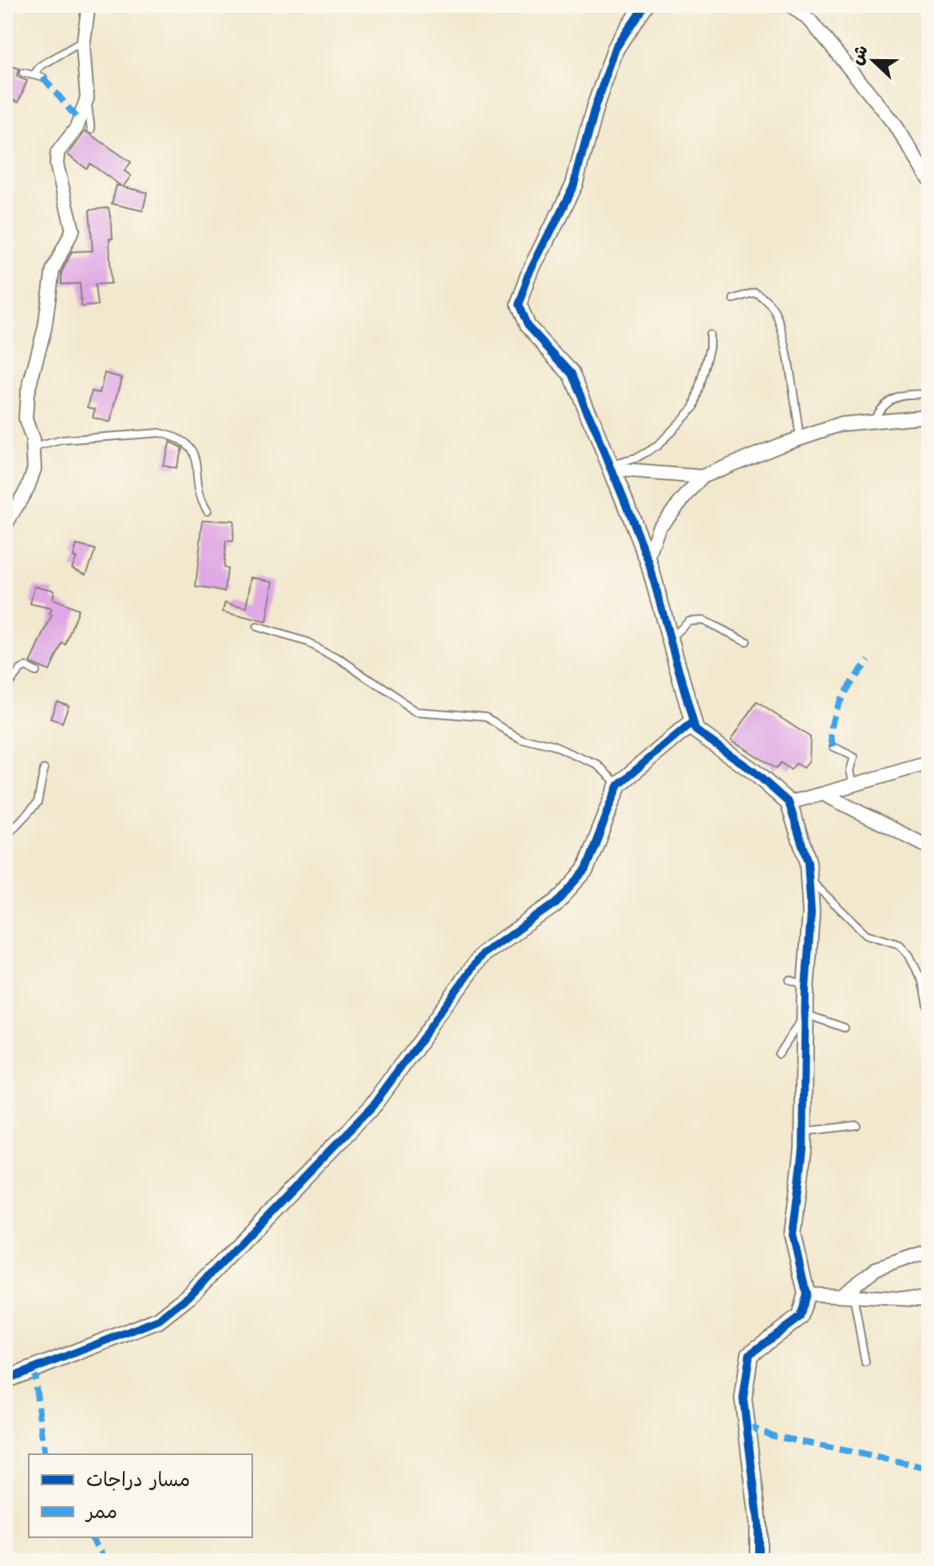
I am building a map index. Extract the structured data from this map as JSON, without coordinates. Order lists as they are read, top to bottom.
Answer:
{
  "legend": ["مسار دراجات", "ممر"],
  "north": "left"
}
